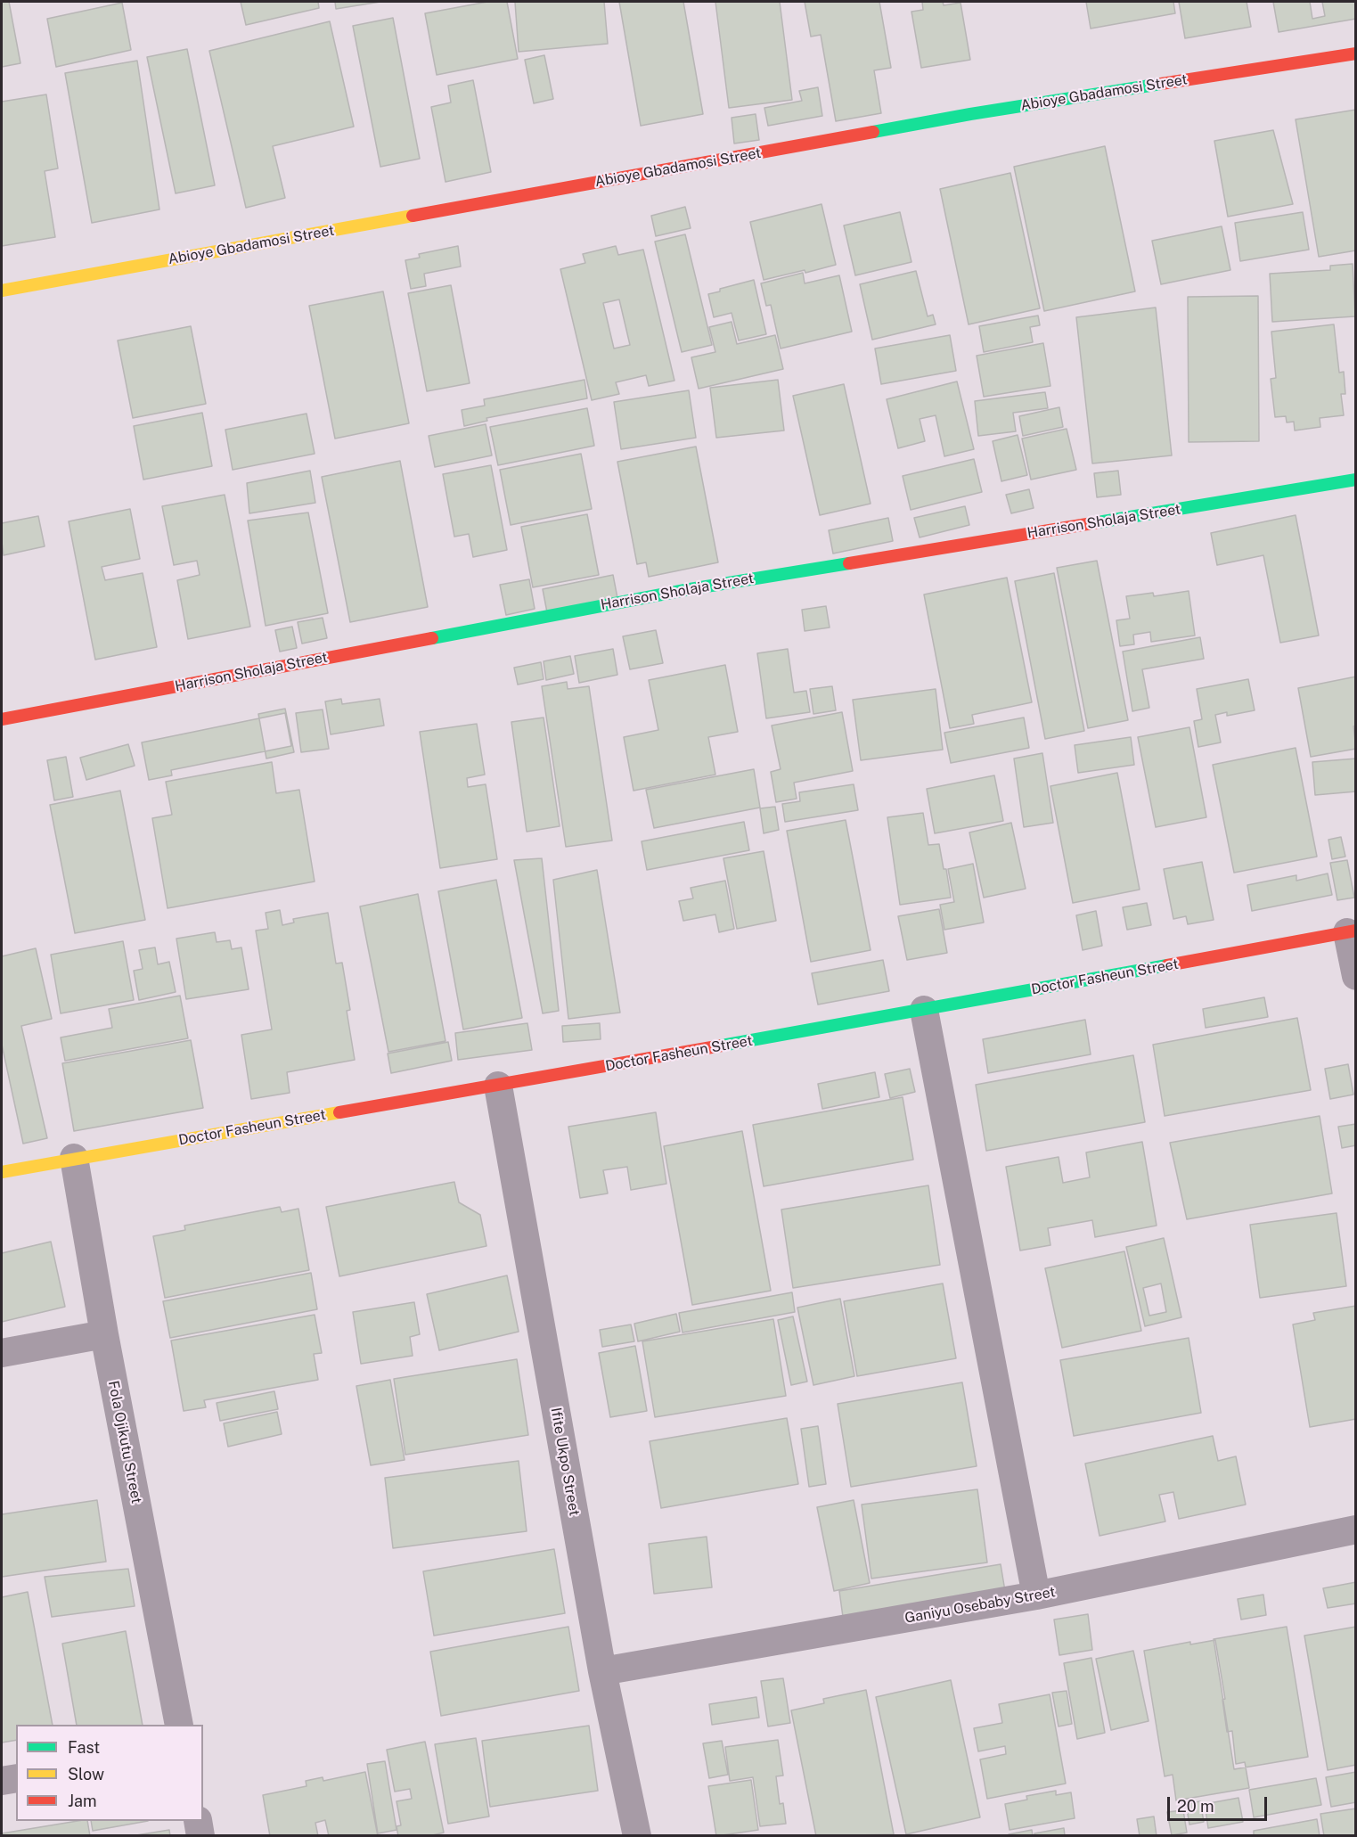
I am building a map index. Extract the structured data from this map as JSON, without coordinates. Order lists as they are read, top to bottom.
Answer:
{
  "streets": {
    "street": [
      "Abioye Gbadamosi Street",
      "Harrison Sholaja Street",
      "Doctor Fasheun Street",
      "Fola Ojikutu Street",
      "Ifite Ukpo Street",
      "Ganiyu Osebaby Street"
    ]
  },
  "crossings": [
    ["Doctor Fasheun Street", "Fola Ojikutu Street"],
    ["Doctor Fasheun Street", "Ifite Ukpo Street"],
    ["Ifite Ukpo Street", "Ganiyu Osebaby Street"]
  ],
  "legend": ["Fast", "Slow", "Jam"],
  "scale_bar": "20 m"
}
